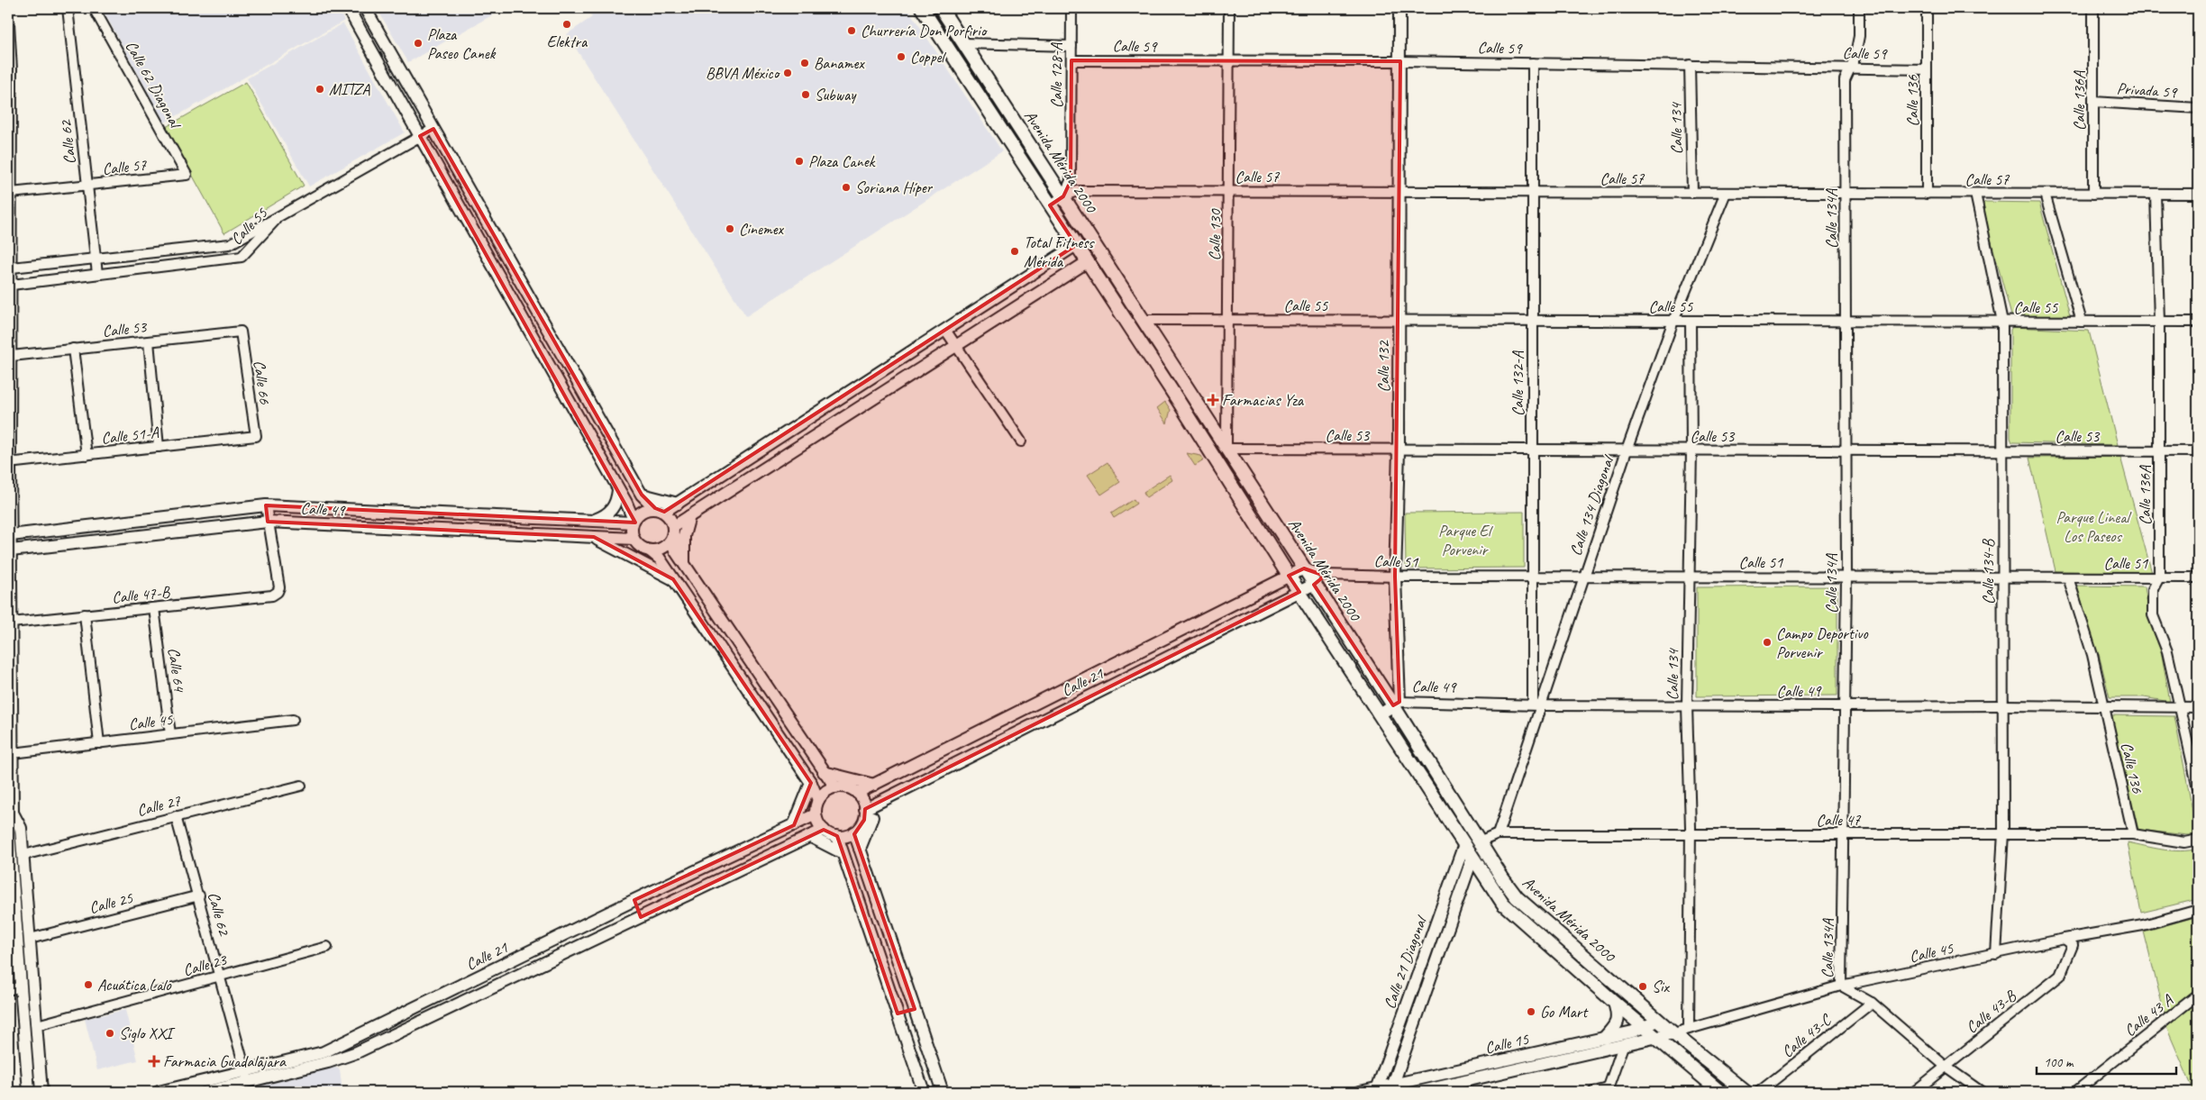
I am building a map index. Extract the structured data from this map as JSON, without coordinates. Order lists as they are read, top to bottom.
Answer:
{
  "streets": {
    "main road": ["Avenida Mérida 2000"],
    "street": [
      "Calle 59",
      "Calle 128-A",
      "Calle 62 Diagonal",
      "Privada 59",
      "Calle 136",
      "Calle 136A",
      "Calle 134",
      "Calle 62",
      "Calle 57",
      "Calle 134A",
      "Calle 55",
      "Calle 130",
      "Calle 53",
      "Calle 132",
      "Calle 66",
      "Calle 132-A",
      "Calle 51-A",
      "Calle 134 Diagonal",
      "Calle 49",
      "Calle 51",
      "Calle 134-B",
      "Calle 47-B",
      "Calle 64",
      "Calle 21",
      "Calle 45",
      "Calle 27",
      "Calle 47",
      "Calle 25",
      "Calle 21 Diagonal",
      "Calle 23",
      "Calle 43-B",
      "Calle 43 A",
      "Calle 43-C",
      "Calle 15"
    ]
  },
  "crossings": [
    ["Calle 59", "Calle 128-A"],
    ["Calle 59", "Calle 136"],
    ["Calle 59", "Calle 134"],
    ["Calle 59", "Calle 134A"],
    ["Calle 59", "Calle 130"],
    ["Calle 59", "Calle 132"],
    ["Calle 59", "Calle 132-A"],
    ["Calle 128-A", "Avenida Mérida 2000"],
    ["Calle 128-A", "Calle 57"],
    ["Calle 62 Diagonal", "Calle 57"],
    ["Privada 59", "Calle 136A"],
    ["Calle 136", "Calle 57"],
    ["Calle 136", "Calle 49"],
    ["Calle 136", "Calle 51"],
    ["Calle 136", "Calle 47"],
    ["Calle 136A", "Calle 57"],
    ["Calle 136A", "Calle 55"],
    ["Calle 136A", "Calle 53"],
    ["Calle 136A", "Calle 49"],
    ["Calle 136A", "Calle 51"],
    ["Calle 134", "Calle 57"],
    ["Calle 134", "Calle 55"],
    ["Calle 134", "Calle 53"],
    ["Calle 134", "Calle 49"],
    ["Calle 134", "Calle 51"],
    ["Calle 134", "Calle 45"],
    ["Calle 134", "Calle 47"],
    ["Calle 62", "Calle 57"],
    ["Calle 62", "Calle 55"],
    ["Calle 62", "Calle 21"],
    ["Calle 62", "Calle 27"],
    ["Calle 62", "Calle 25"],
    ["Calle 62", "Calle 23"],
    ["Avenida Mérida 2000", "Calle 57"],
    ["Avenida Mérida 2000", "Calle 55"],
    ["Avenida Mérida 2000", "Calle 130"],
    ["Avenida Mérida 2000", "Calle 53"],
    ["Avenida Mérida 2000", "Calle 132"],
    ["Avenida Mérida 2000", "Calle 49"],
    ["Avenida Mérida 2000", "Calle 51"],
    ["Avenida Mérida 2000", "Calle 21"],
    ["Avenida Mérida 2000", "Calle 45"],
    ["Avenida Mérida 2000", "Calle 47"],
    ["Avenida Mérida 2000", "Calle 21 Diagonal"],
    ["Avenida Mérida 2000", "Calle 15"],
    ["Calle 57", "Calle 134A"],
    ["Calle 57", "Calle 130"],
    ["Calle 57", "Calle 132"],
    ["Calle 57", "Calle 132-A"],
    ["Calle 57", "Calle 134 Diagonal"],
    ["Calle 57", "Calle 134-B"],
    ["Calle 134A", "Calle 55"],
    ["Calle 134A", "Calle 53"],
    ["Calle 134A", "Calle 49"],
    ["Calle 134A", "Calle 51"],
    ["Calle 134A", "Calle 45"],
    ["Calle 134A", "Calle 47"],
    ["Calle 134A", "Calle 43-B"],
    ["Calle 134A", "Calle 43-C"],
    ["Calle 55", "Calle 130"],
    ["Calle 55", "Calle 132"],
    ["Calle 55", "Calle 132-A"],
    ["Calle 55", "Calle 134 Diagonal"],
    ["Calle 55", "Calle 134-B"],
    ["Calle 130", "Calle 53"],
    ["Calle 53", "Calle 132"],
    ["Calle 53", "Calle 66"],
    ["Calle 53", "Calle 132-A"],
    ["Calle 53", "Calle 134 Diagonal"],
    ["Calle 53", "Calle 134-B"],
    ["Calle 132", "Calle 49"],
    ["Calle 132", "Calle 51"],
    ["Calle 66", "Calle 51-A"],
    ["Calle 132-A", "Calle 134 Diagonal"],
    ["Calle 132-A", "Calle 49"],
    ["Calle 132-A", "Calle 51"],
    ["Calle 134 Diagonal", "Calle 49"],
    ["Calle 134 Diagonal", "Calle 51"],
    ["Calle 134 Diagonal", "Calle 47"],
    ["Calle 49", "Calle 134-B"],
    ["Calle 49", "Calle 47-B"],
    ["Calle 51", "Calle 134-B"],
    ["Calle 51", "Calle 21"],
    ["Calle 134-B", "Calle 45"],
    ["Calle 134-B", "Calle 47"],
    ["Calle 47-B", "Calle 64"],
    ["Calle 64", "Calle 45"],
    ["Calle 45", "Calle 43-B"],
    ["Calle 45", "Calle 15"],
    ["Calle 21 Diagonal", "Calle 15"]
  ],
  "parks": ["Parque Lineal Los Paseos", "Parque El Porvenir"],
  "places": {
    "other": [
      "Elektra",
      "Churrería Don Porfirio",
      "Plaza Paseo Canek",
      "Coppel",
      "Banamex",
      "BBVA México",
      "MITZA",
      "Subway",
      "Plaza Canek",
      "Soriana Híper",
      "Cinemex",
      "Total Fitness Mérida",
      "Campo Deportivo Porvenir",
      "Acuática Lalo",
      "Six",
      "Go Mart",
      "Siglo XXI"
    ],
    "health": ["Farmacias Yza", "Farmacia Guadalajara"]
  },
  "scale_bar": "100 m"
}
